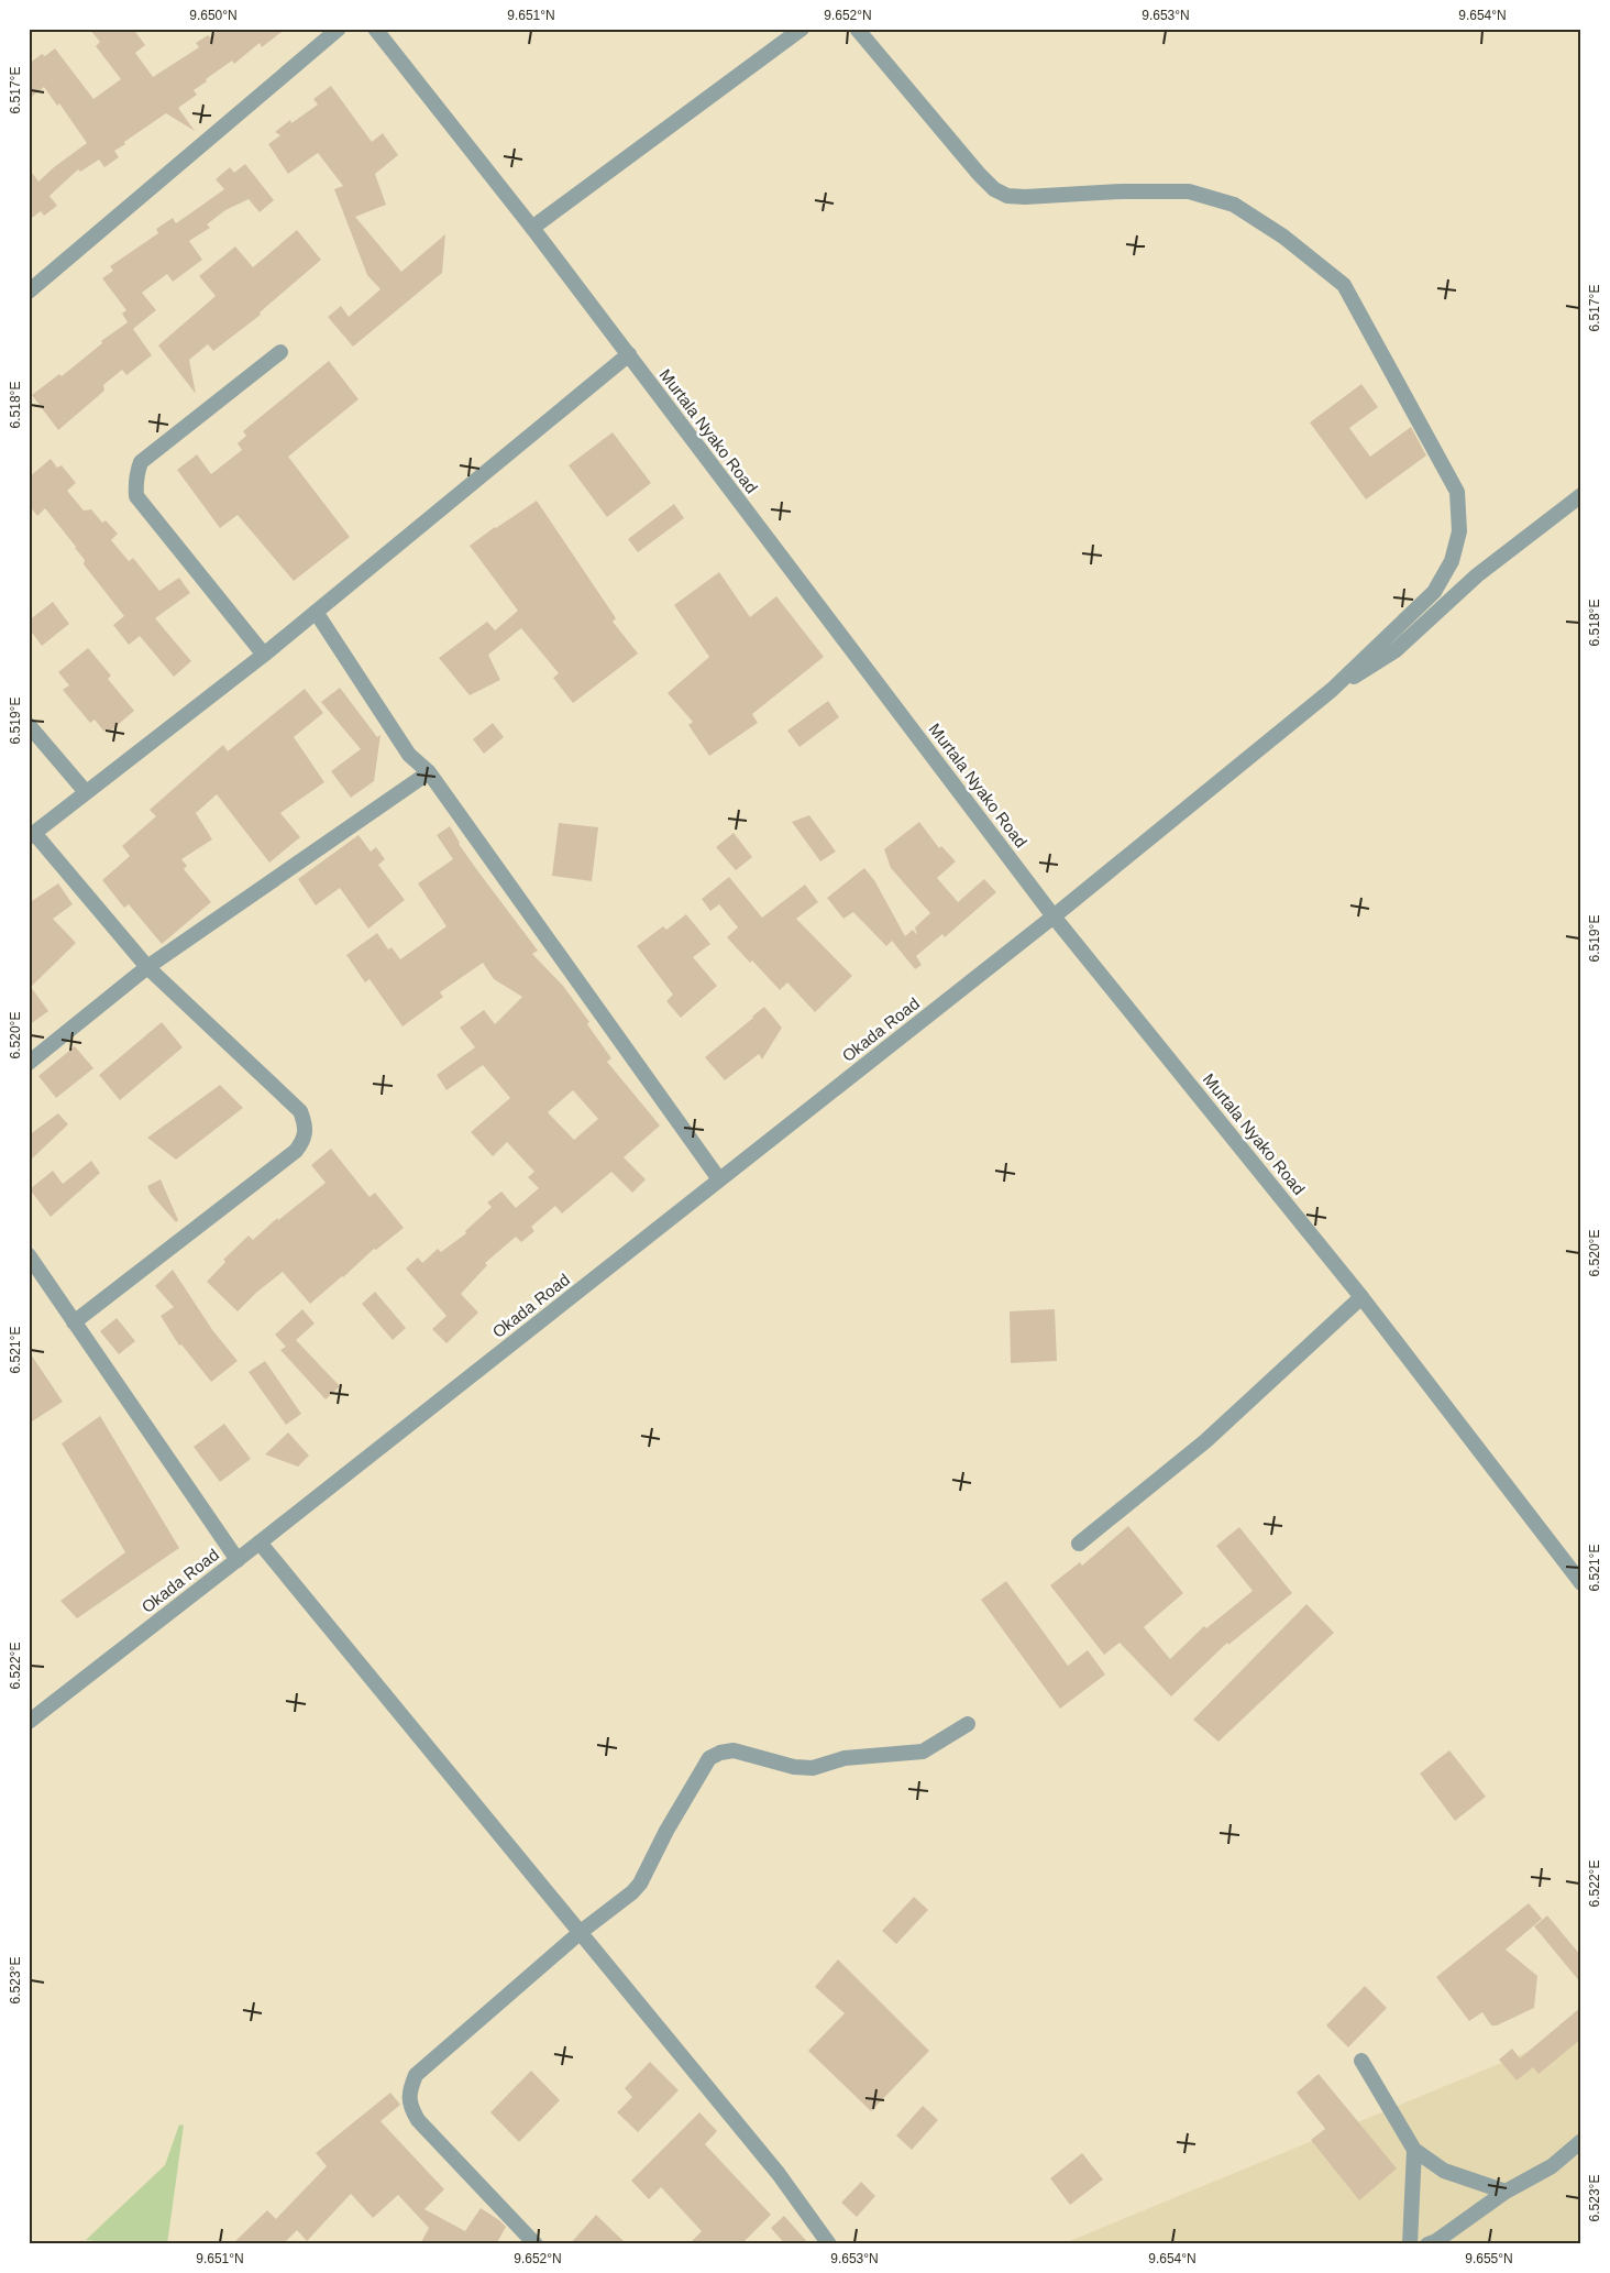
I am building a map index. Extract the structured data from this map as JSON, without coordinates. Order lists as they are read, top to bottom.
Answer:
{
  "streets": {
    "street": ["Murtala Nyako Road", "Okada Road"]
  },
  "crossings": [
    ["Murtala Nyako Road", "Okada Road"]
  ],
  "coordinates": [
    "9.650°N",
    "9.651°N",
    "9.652°N",
    "9.653°N",
    "9.654°N",
    "6.517°E",
    "6.518°E",
    "6.519°E",
    "6.520°E",
    "6.521°E",
    "6.522°E",
    "6.523°E",
    "9.655°N"
  ]
}
